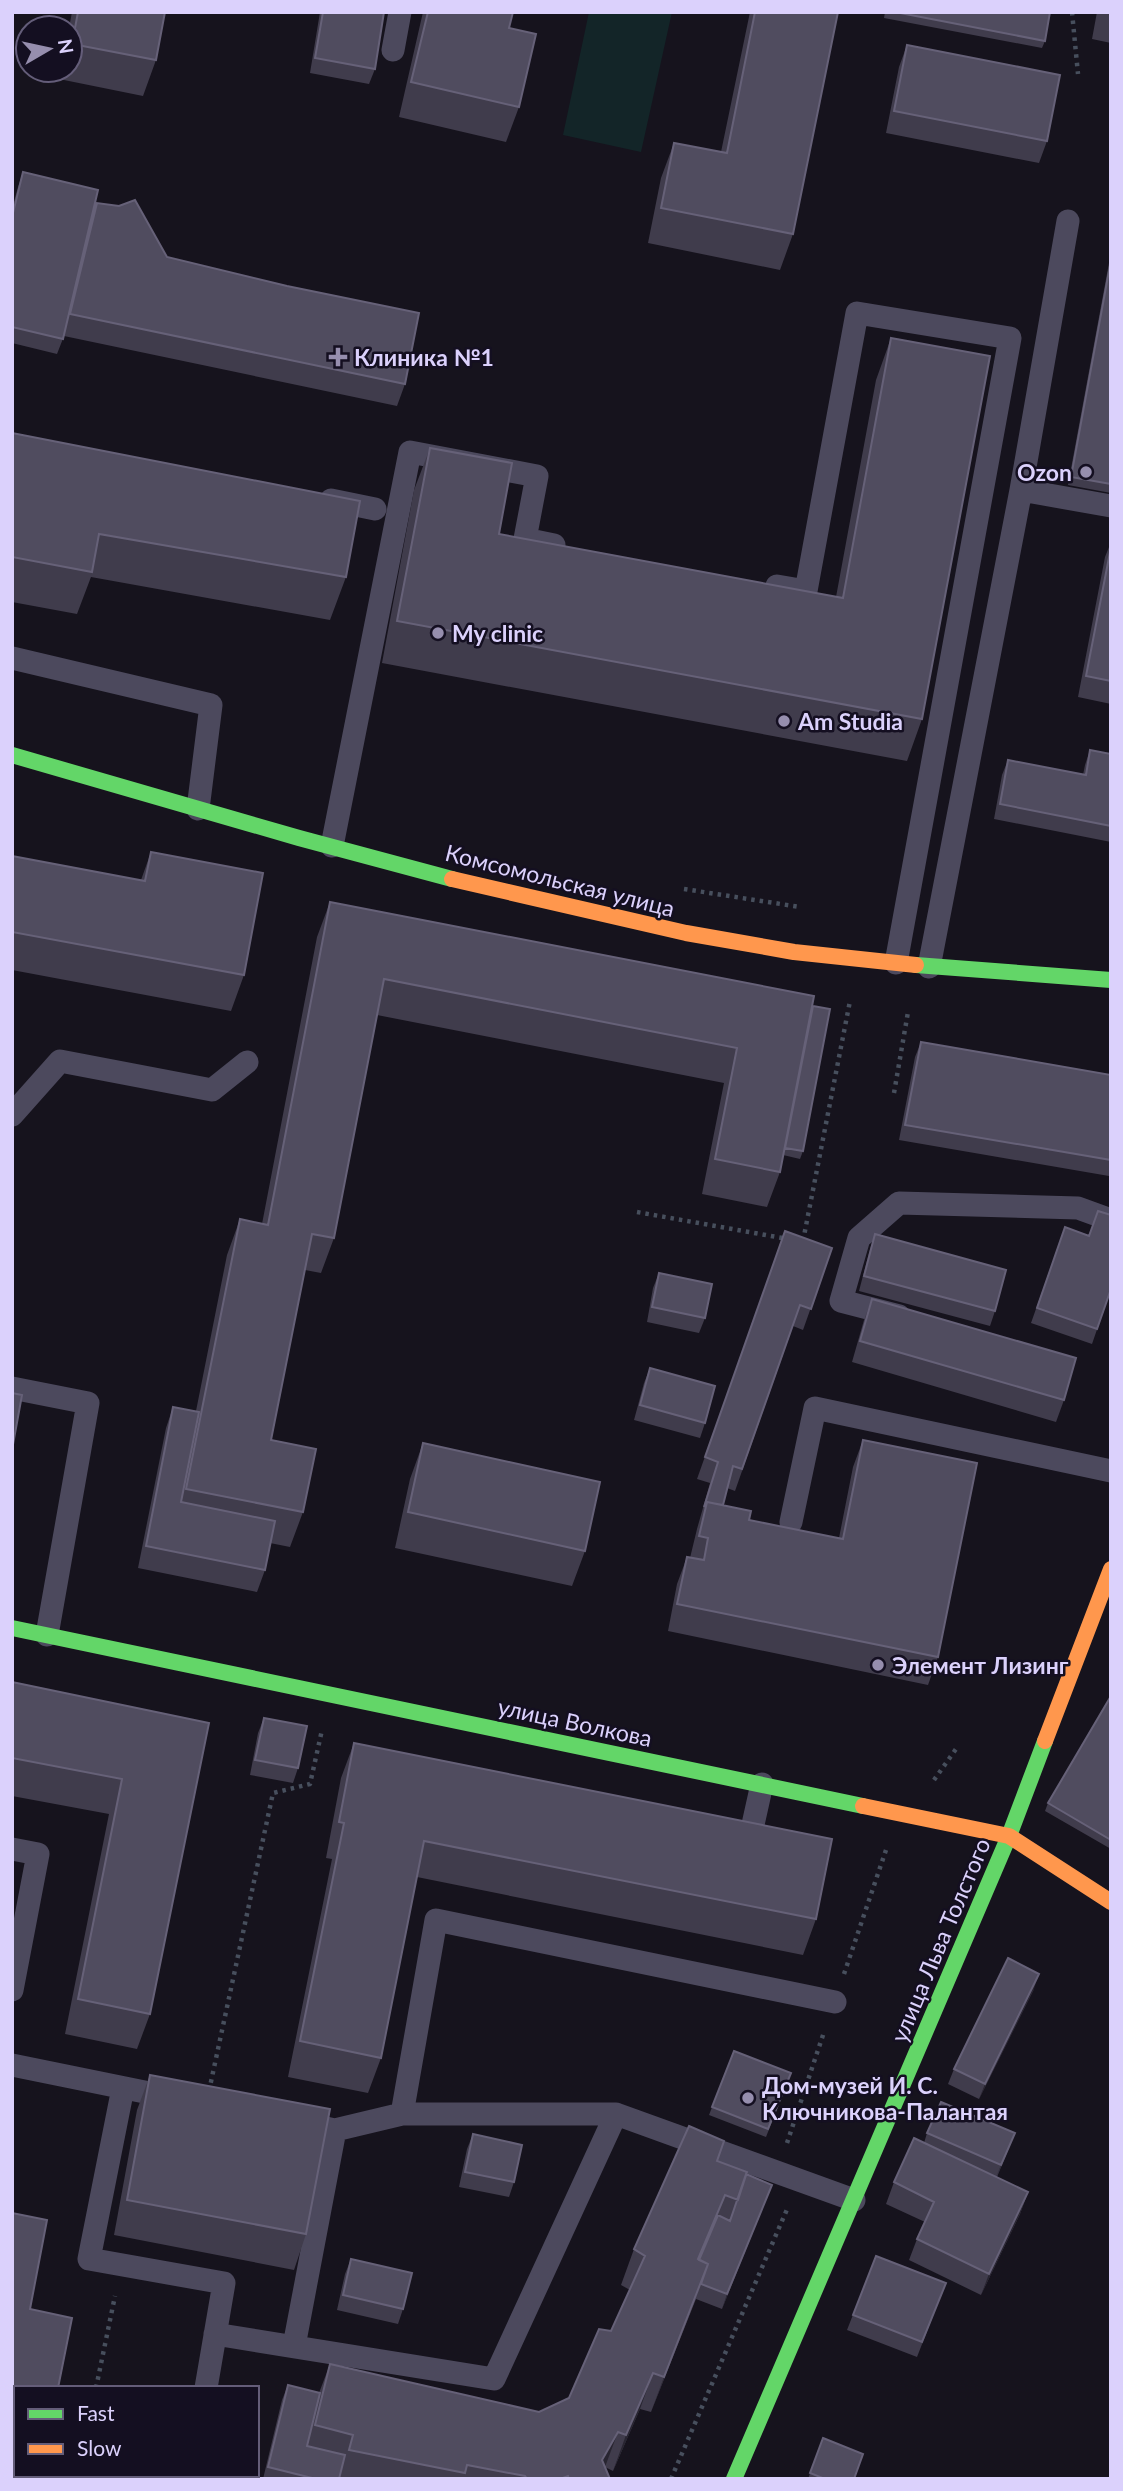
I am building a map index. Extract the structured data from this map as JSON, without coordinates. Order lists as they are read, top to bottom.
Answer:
{
  "streets": {
    "street": ["Комсомольская улица", "улица Волкова", "улица Льва Толстого"]
  },
  "crossings": [
    ["улица Волкова", "улица Льва Толстого"]
  ],
  "places": {
    "health": ["Клиника №1"],
    "other": [
      "Ozon",
      "My clinic",
      "Am Studia",
      "Элемент Лизинг",
      "Дом-музей И. С. Ключникова-Палантая"
    ]
  },
  "legend": ["Fast", "Slow"],
  "north": "right"
}
